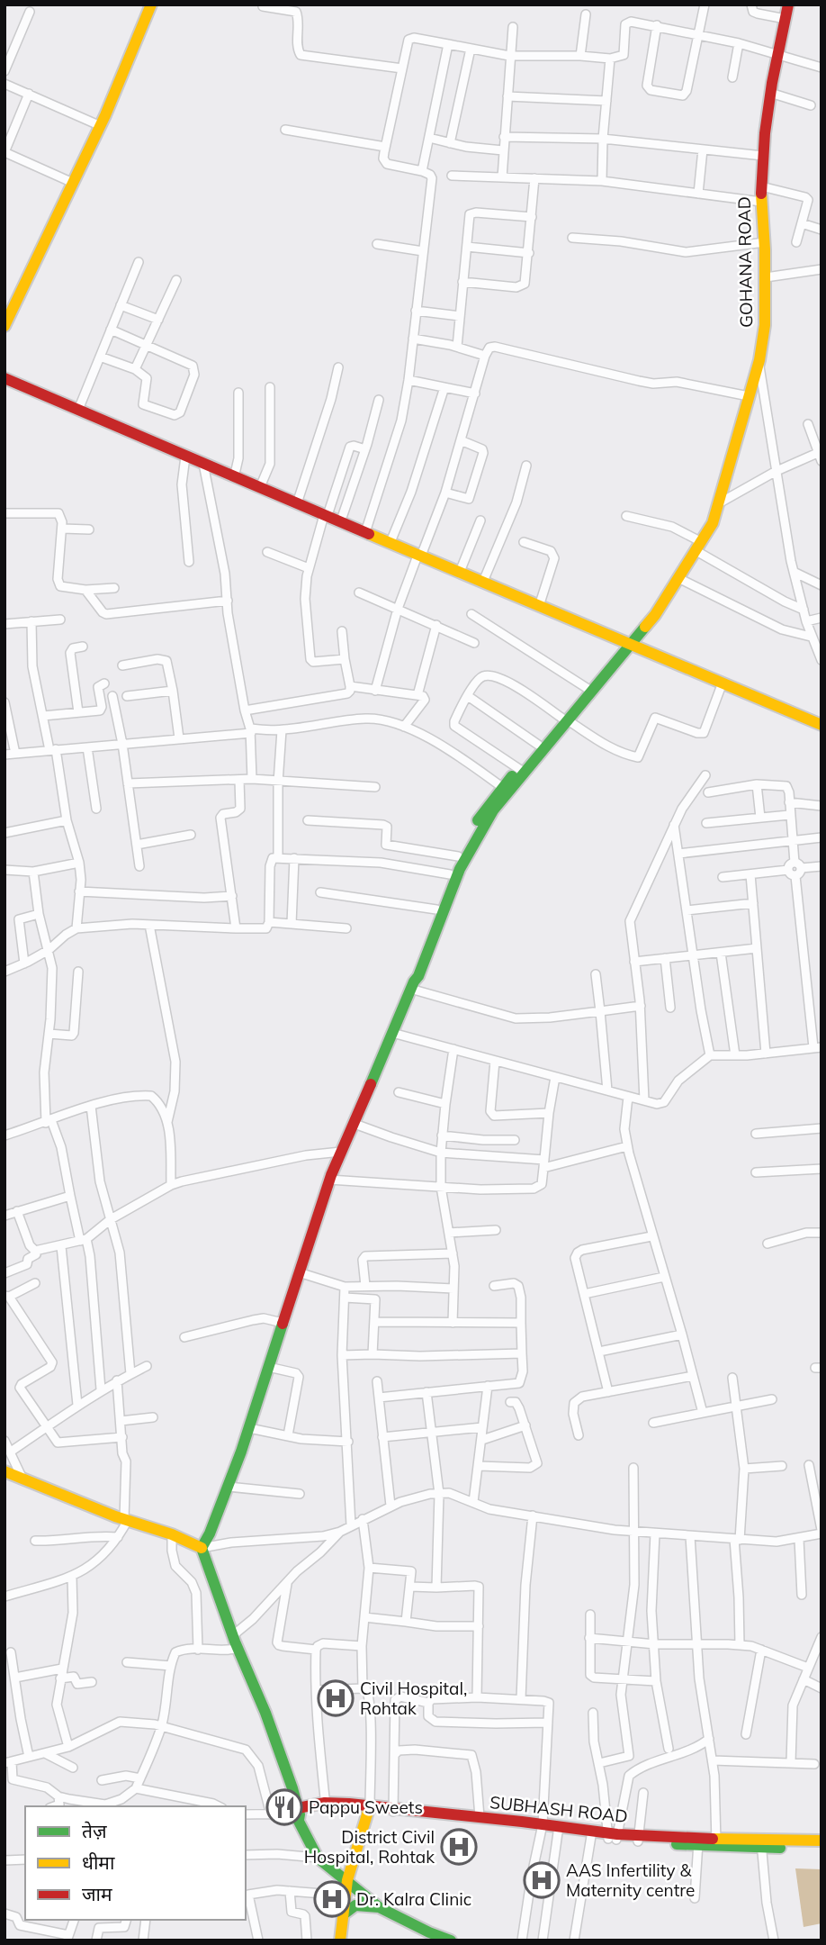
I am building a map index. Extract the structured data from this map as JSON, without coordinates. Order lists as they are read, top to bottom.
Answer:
{
  "streets": {
    "street": ["GOHANA ROAD", "SUBHASH ROAD"]
  },
  "places": {
    "hospital": [
      "Civil Hospital, Rohtak",
      "District Civil Hospital, Rohtak",
      "AAS Infertility & Maternity centre",
      "Dr. Kalra Clinic"
    ],
    "restaurant": ["Pappu Sweets"]
  },
  "legend": ["तेज़", "धीमा", "जाम"]
}
